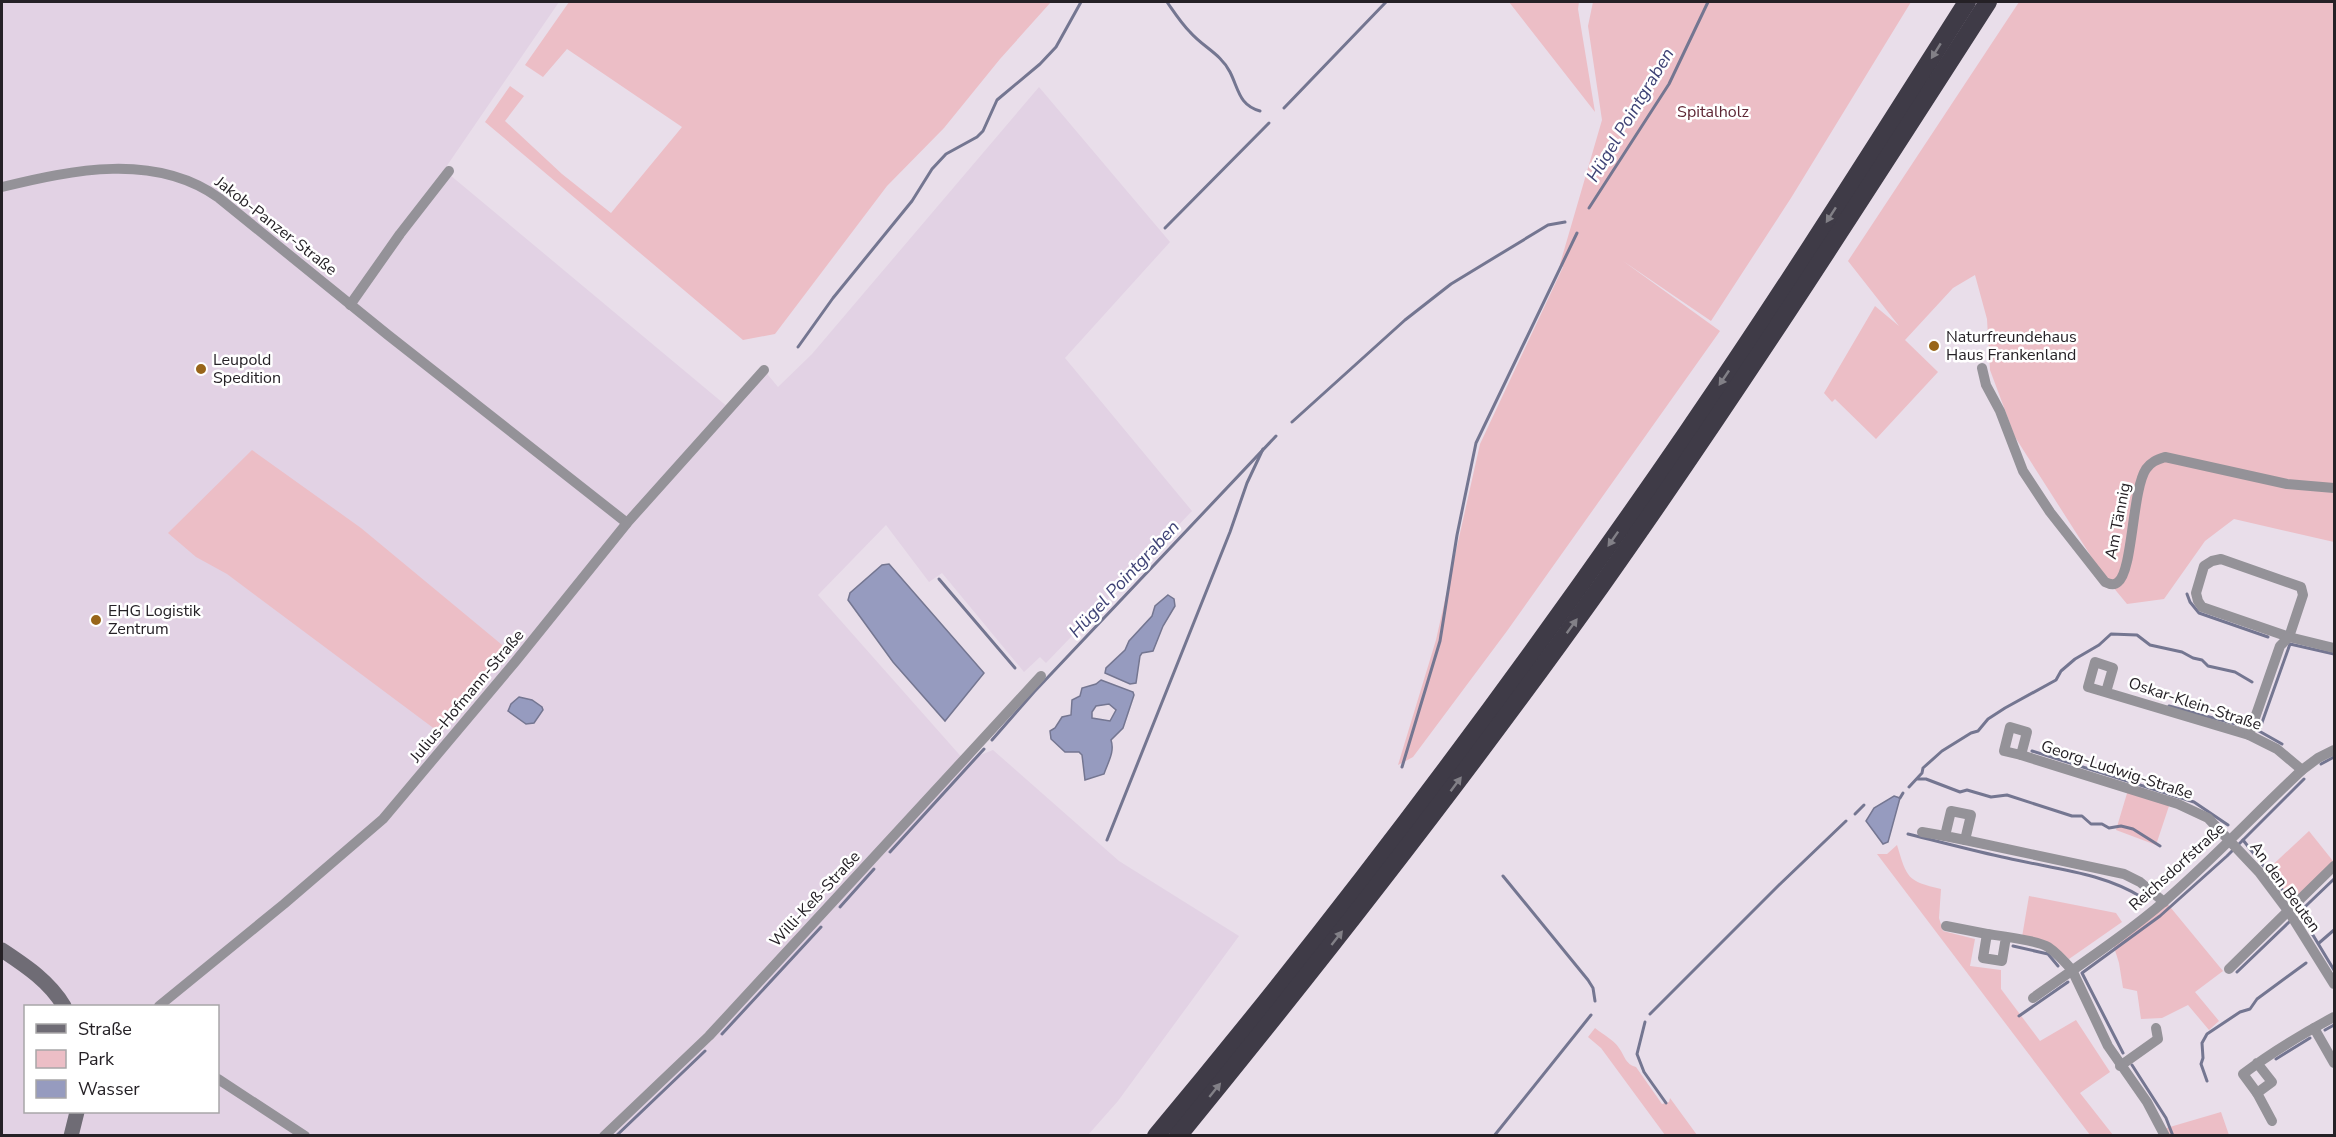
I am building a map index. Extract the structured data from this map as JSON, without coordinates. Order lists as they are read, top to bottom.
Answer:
{
  "streets": {
    "street": [
      "Jakob-Panzer-Straße",
      "Am Tännig",
      "Julius-Hofmann-Straße",
      "Oskar-Klein-Straße",
      "Georg-Ludwig-Straße",
      "Reichsdorfstraße",
      "An den Beuten",
      "Willi-Keß-Straße"
    ]
  },
  "crossings": [
    ["Jakob-Panzer-Straße", "Julius-Hofmann-Straße"],
    ["Oskar-Klein-Straße", "Reichsdorfstraße"],
    ["Georg-Ludwig-Straße", "Reichsdorfstraße"],
    ["Georg-Ludwig-Straße", "An den Beuten"],
    ["Reichsdorfstraße", "An den Beuten"]
  ],
  "water": ["Hügel Pointgraben"],
  "parks": ["Spitalholz"],
  "places": ["Naturfreundehaus Haus Frankenland", "Leupold Spedition", "EHG Logistik Zentrum"],
  "legend": ["Straße", "Park", "Wasser"]
}
